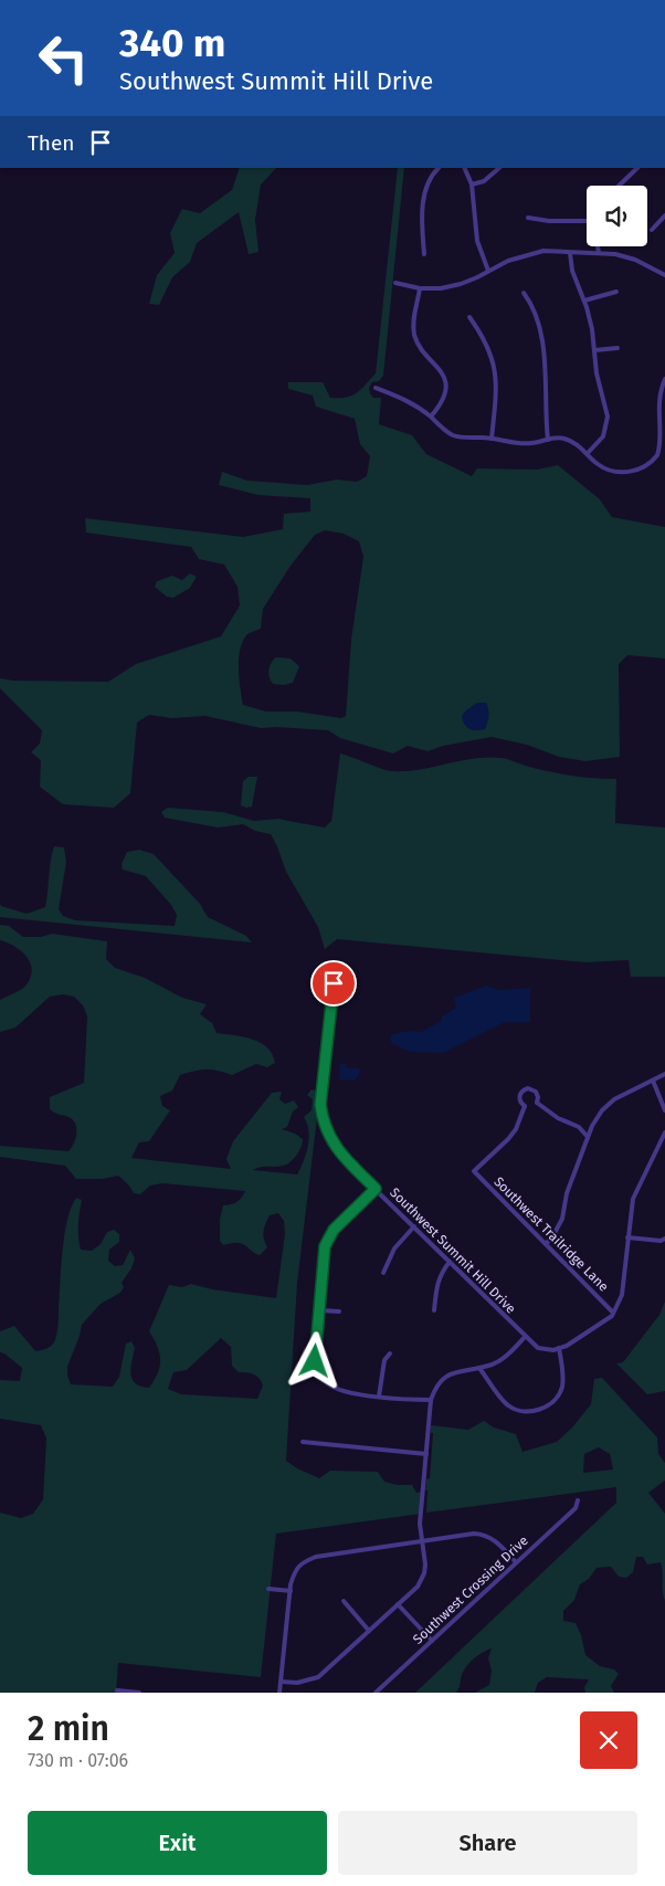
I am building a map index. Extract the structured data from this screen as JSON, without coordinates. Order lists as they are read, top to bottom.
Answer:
{
  "streets": {
    "street": ["Southwest Trailridge Lane", "Southwest Summit Hill Drive", "Southwest Crossing Drive"]
  },
  "page": {
    "turn": ["340 m", "Southwest Summit Hill Drive"],
    "then": "Then",
    "heading": ["2 min", "730 m · 07:06"],
    "buttons": ["Exit", "Share"]
  }
}
